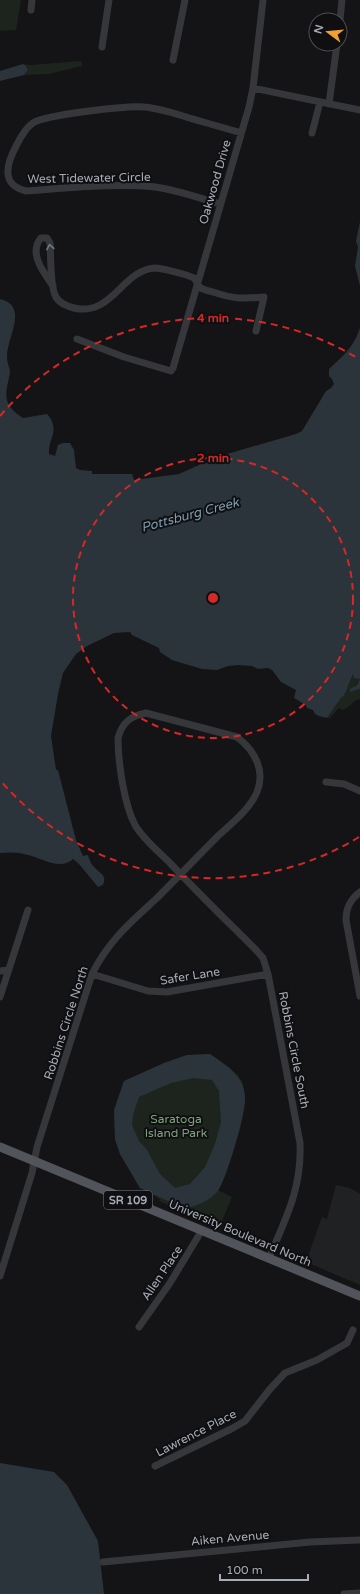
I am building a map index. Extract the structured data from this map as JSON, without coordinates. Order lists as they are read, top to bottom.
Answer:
{
  "streets": {
    "main road": ["SR 109", "University Boulevard North"],
    "street": [
      "West Tidewater Circle",
      "Oakwood Drive",
      "Safer Lane",
      "Robbins Circle North",
      "Robbins Circle South",
      "Allen Place",
      "Lawrence Place",
      "Aiken Avenue"
    ]
  },
  "crossings": [
    ["West Tidewater Circle", "Oakwood Drive"],
    ["Safer Lane", "Robbins Circle North"],
    ["Safer Lane", "Robbins Circle South"],
    ["Robbins Circle North", "Robbins Circle South"],
    ["Robbins Circle North", "University Boulevard North"],
    ["Robbins Circle South", "University Boulevard North"],
    ["University Boulevard North", "Allen Place"]
  ],
  "water": ["Pottsburg Creek"],
  "parks": ["Saratoga Island Park"],
  "scale_bar": "100 m",
  "north": "left",
  "rings": ["4 min", "2 min"]
}
